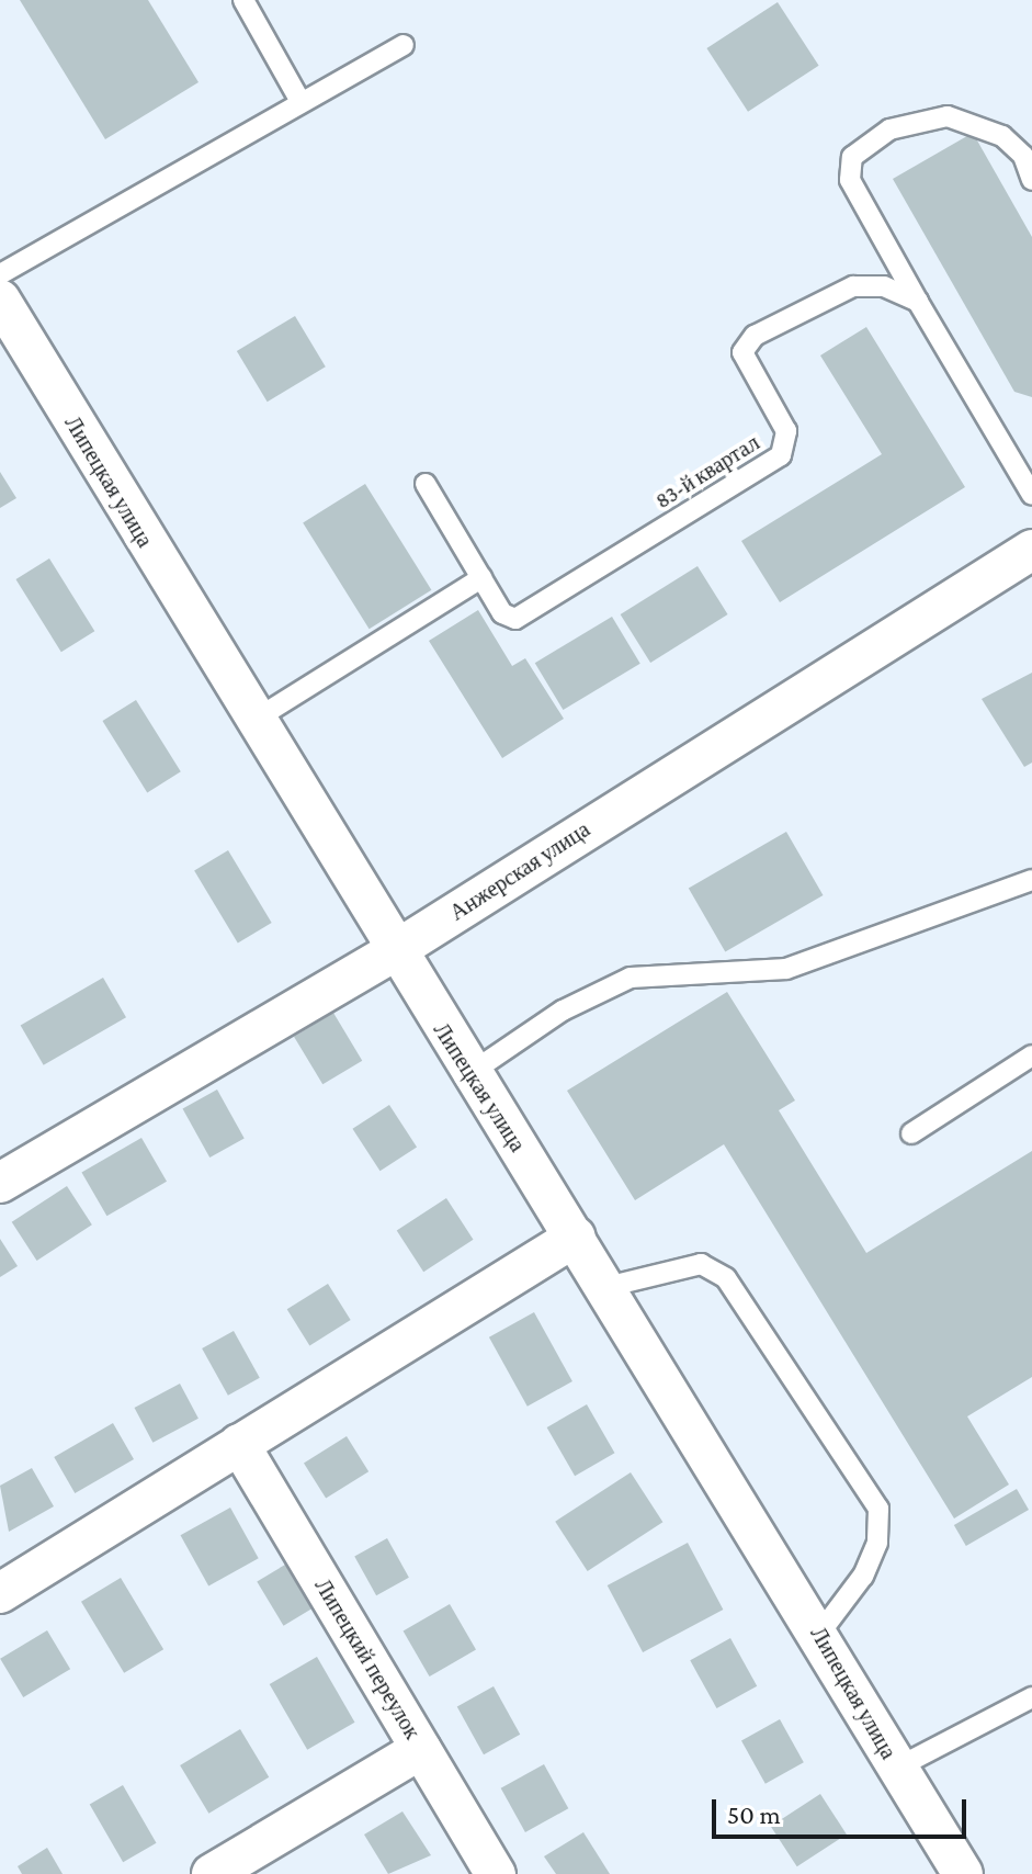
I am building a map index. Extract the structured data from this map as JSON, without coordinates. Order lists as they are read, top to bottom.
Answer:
{
  "streets": {
    "street": ["Липецкая улица", "Анжерская улица", "Липецкий переулок"],
    "lane": ["83-й квартал"]
  },
  "crossings": [
    ["Липецкая улица", "Анжерская улица"]
  ],
  "scale_bar": "50 m"
}
